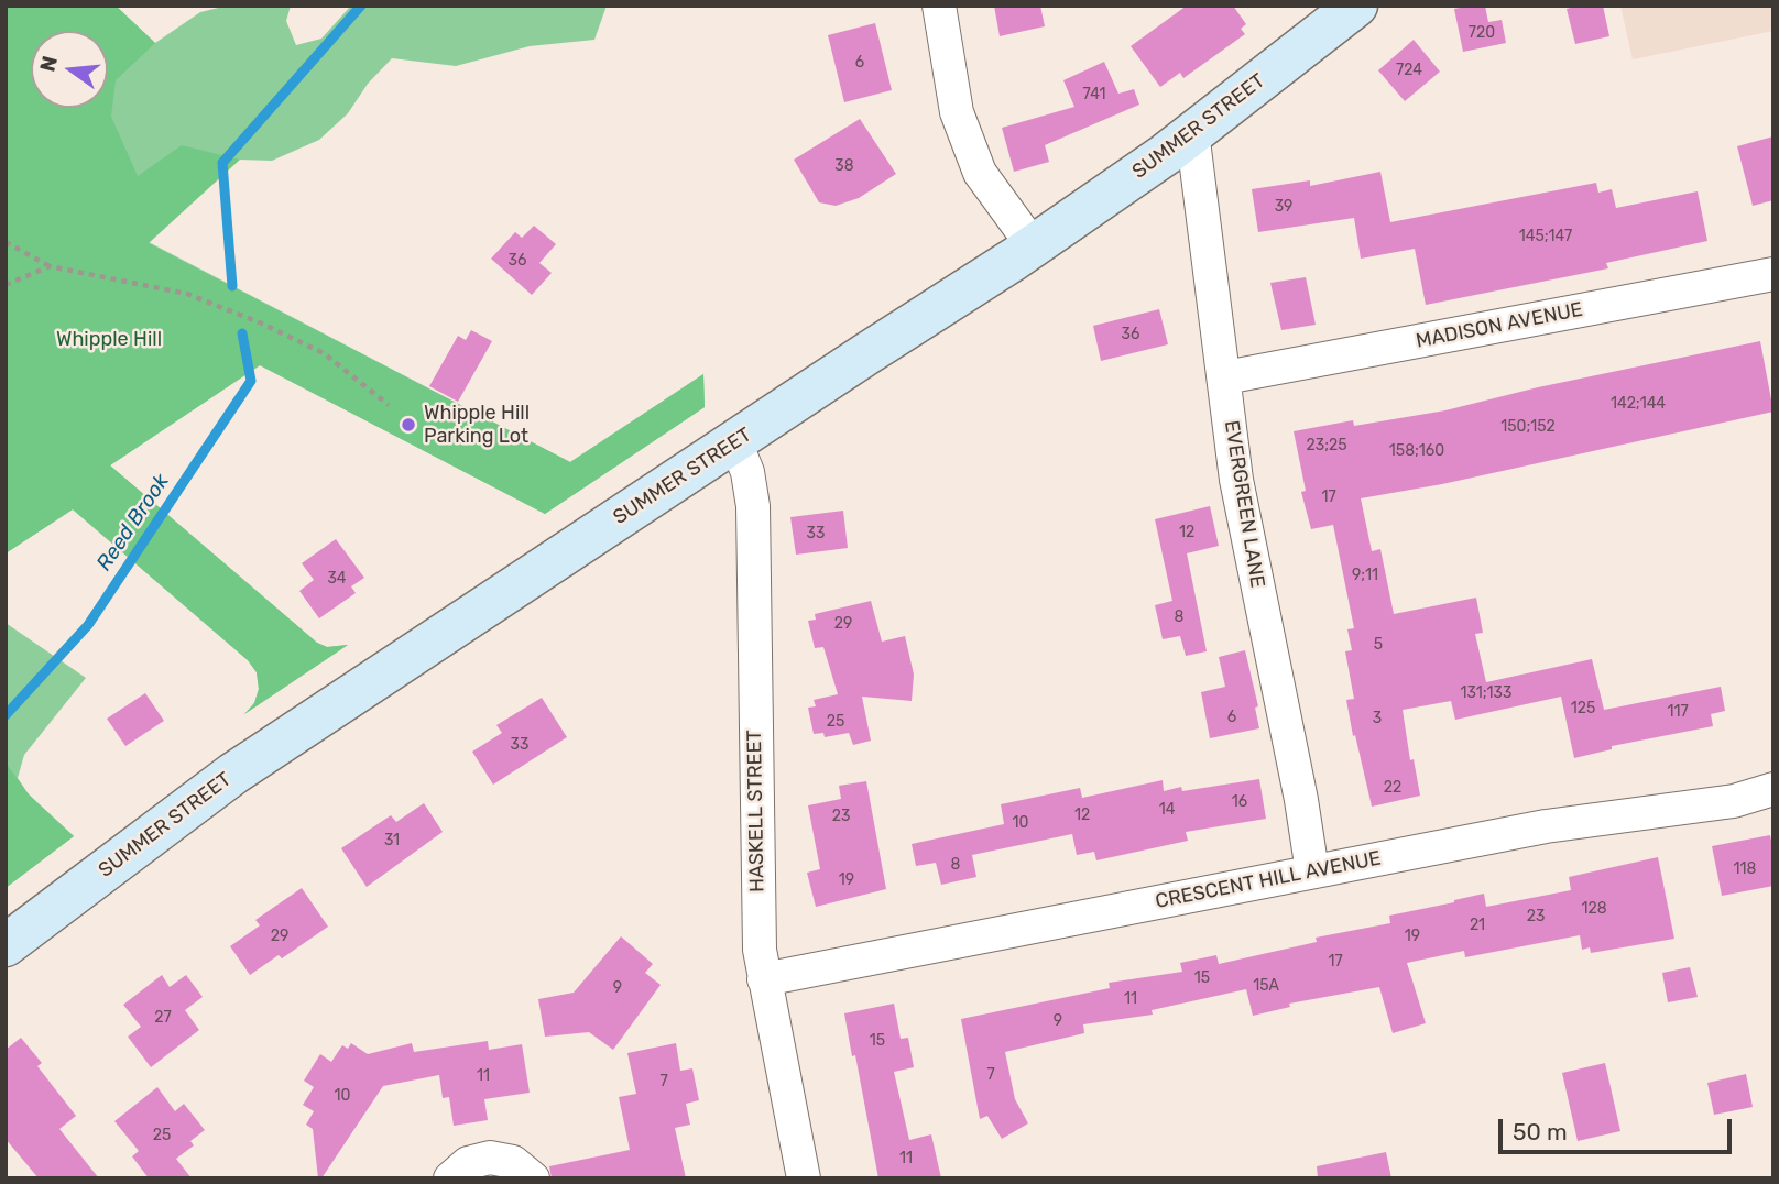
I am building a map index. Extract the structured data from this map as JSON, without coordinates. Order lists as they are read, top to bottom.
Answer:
{
  "streets": {
    "main road": ["SUMMER STREET"],
    "street": [
      "MADISON AVENUE",
      "EVERGREEN LANE",
      "HASKELL STREET",
      "CRESCENT HILL AVENUE"
    ]
  },
  "crossings": [
    ["SUMMER STREET", "EVERGREEN LANE"],
    ["SUMMER STREET", "HASKELL STREET"],
    ["MADISON AVENUE", "EVERGREEN LANE"],
    ["EVERGREEN LANE", "CRESCENT HILL AVENUE"],
    ["HASKELL STREET", "CRESCENT HILL AVENUE"]
  ],
  "water": ["Reed Brook"],
  "parks": ["Whipple Hill"],
  "places": ["Whipple Hill Parking Lot"],
  "house_numbers": [
    "720",
    "6",
    "724",
    "741",
    "38",
    "39",
    "145;147",
    "36",
    "36",
    "142;144",
    "150;152",
    "23;25",
    "158;160",
    "17",
    "12",
    "33",
    "9;11",
    "34",
    "8",
    "29",
    "5",
    "131;133",
    "125",
    "117",
    "6",
    "3",
    "25",
    "33",
    "22",
    "16",
    "14",
    "12",
    "23",
    "10",
    "31",
    "8",
    "118",
    "19",
    "128",
    "23",
    "21",
    "29",
    "19",
    "17",
    "15",
    "15A",
    "9",
    "11",
    "27",
    "9",
    "15",
    "7",
    "11",
    "7",
    "10",
    "25",
    "11"
  ],
  "scale_bar": "50 m",
  "north": "left"
}
